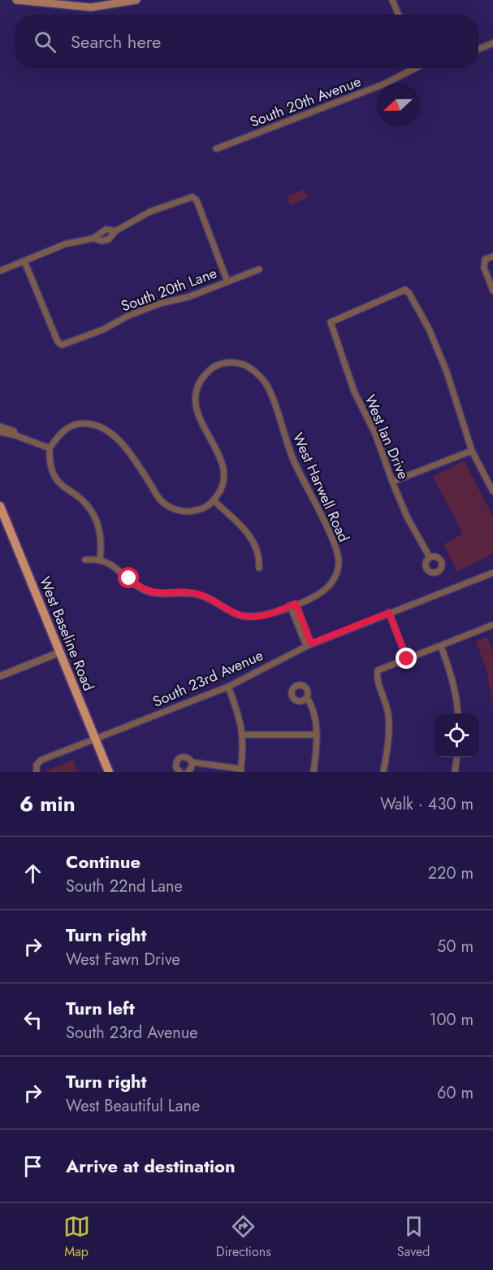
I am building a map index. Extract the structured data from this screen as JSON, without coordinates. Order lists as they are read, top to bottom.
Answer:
{
  "streets": {
    "main road": ["West Baseline Road"],
    "street": [
      "South 20th Avenue",
      "South 20th Lane",
      "West Ian Drive",
      "West Harwell Road",
      "South 23rd Avenue"
    ]
  },
  "crossings": [
    ["West Baseline Road", "South 23rd Avenue"]
  ],
  "north": "left",
  "page": {
    "search": "Search here",
    "heading": ["6 min", "Walk · 430 m"],
    "list": [
      ["Continue", "South 22nd Lane", "220 m"],
      ["Turn right", "West Fawn Drive", "50 m"],
      ["Turn left", "South 23rd Avenue", "100 m"],
      ["Turn right", "West Beautiful Lane", "60 m"],
      "Arrive at destination"
    ],
    "nav": ["Map", "Directions", "Saved"]
  }
}
